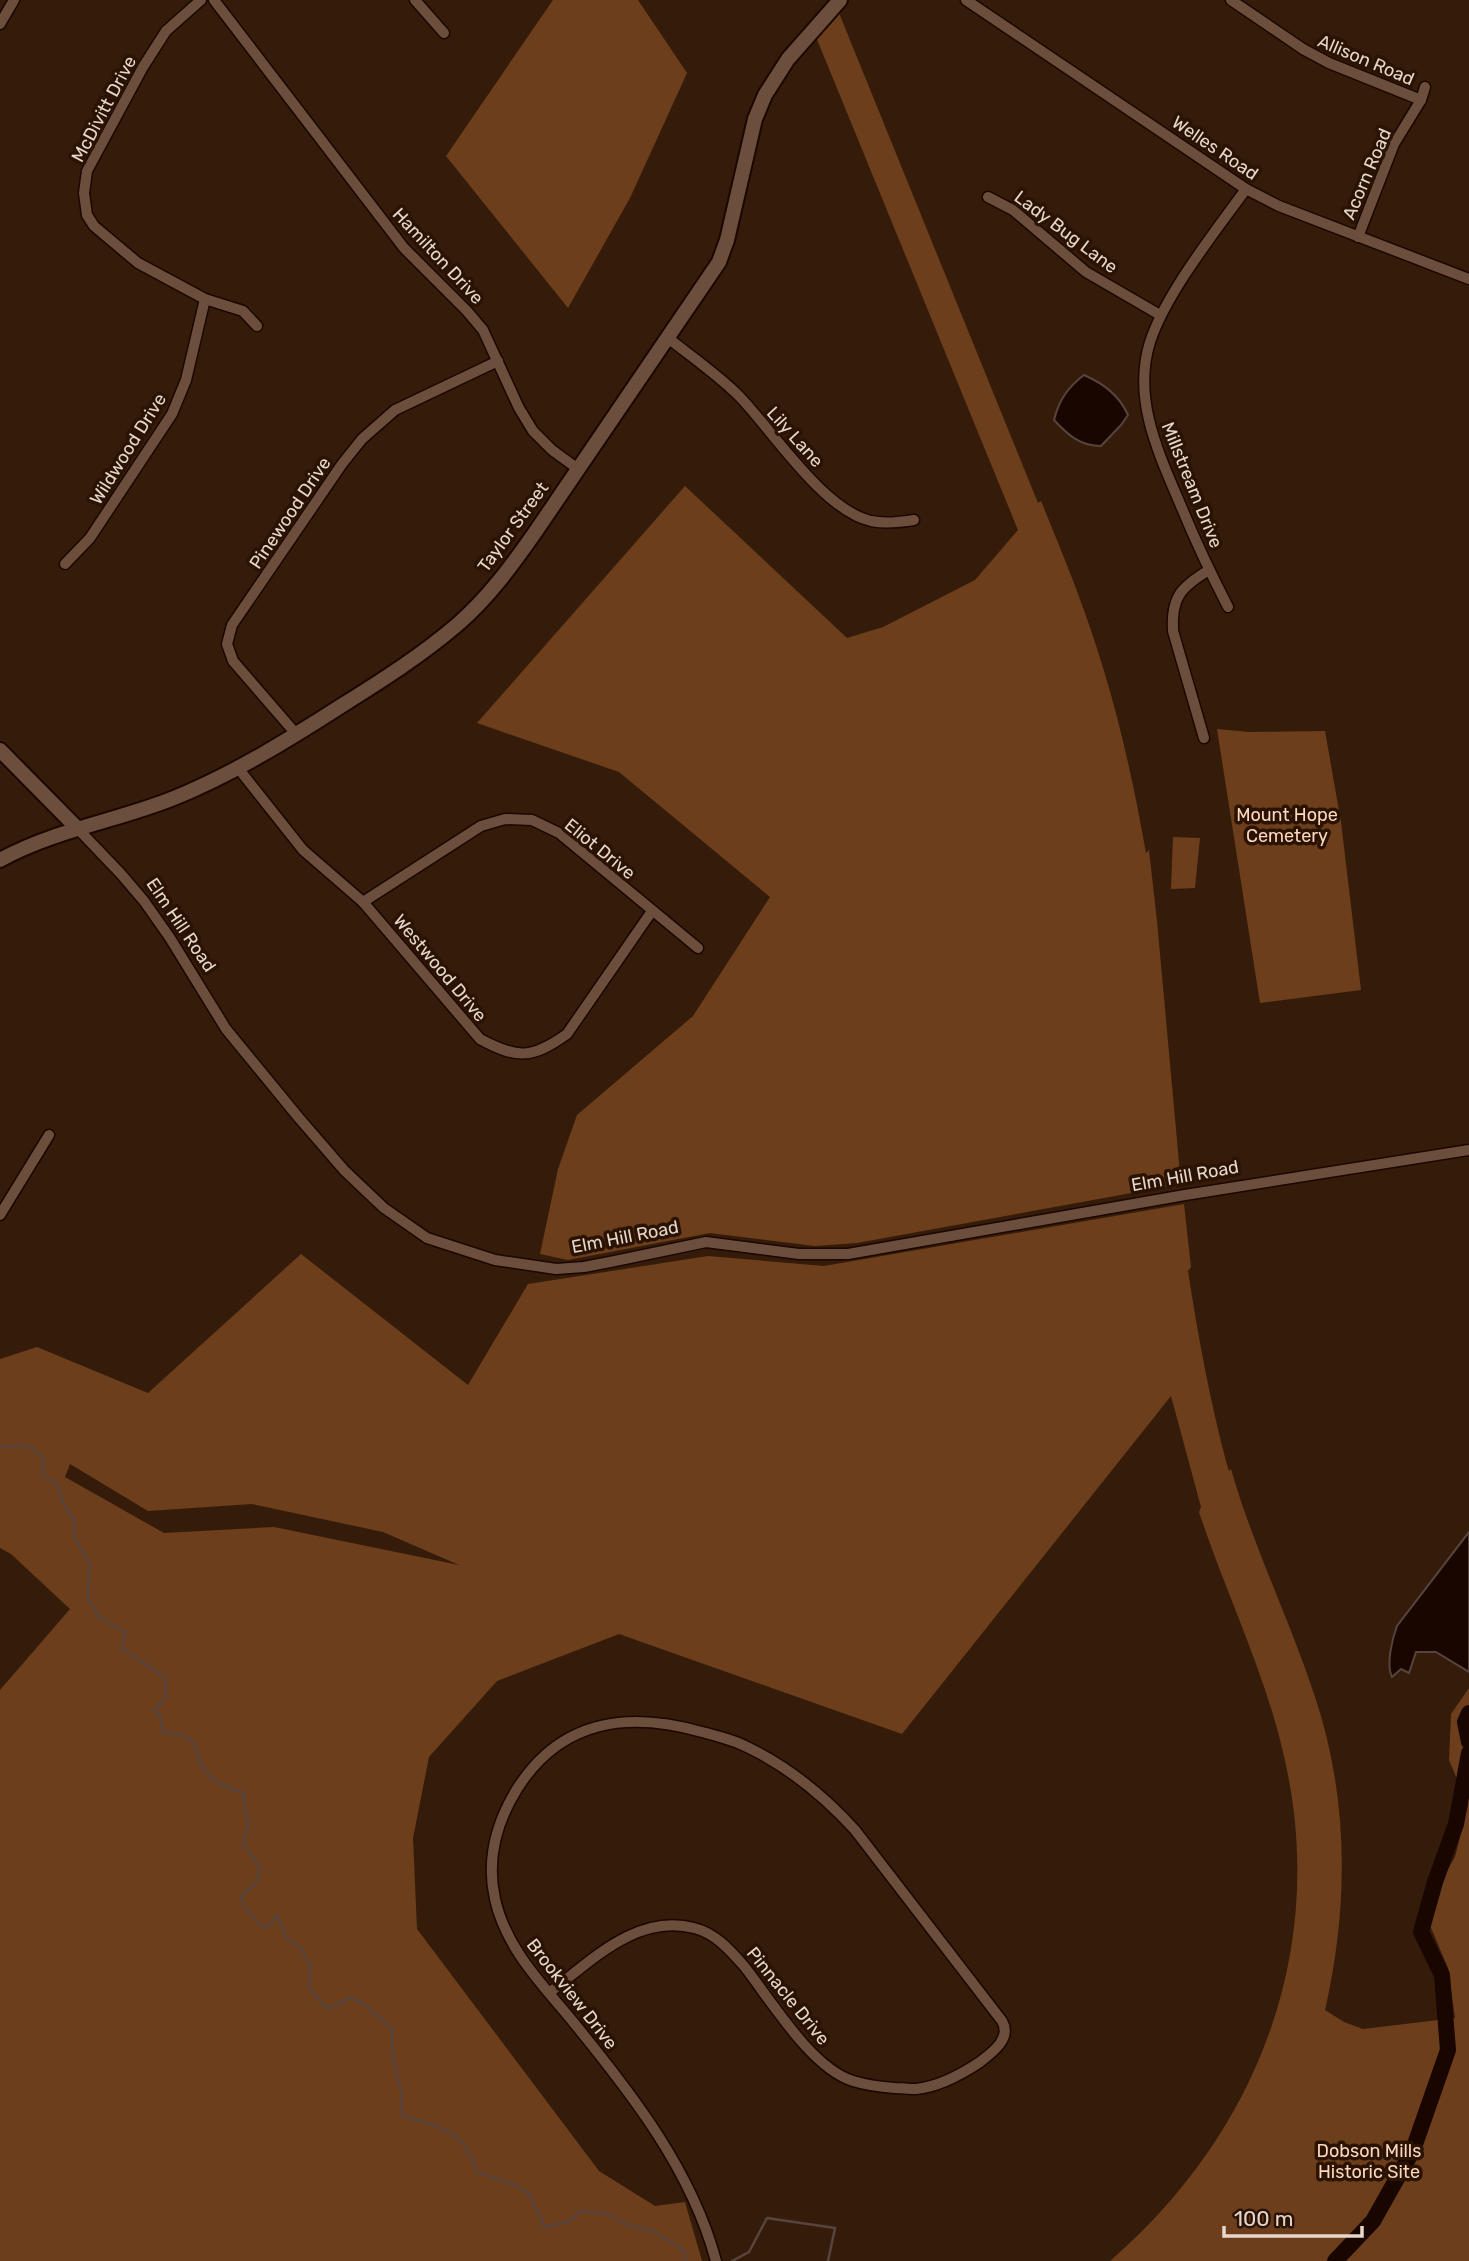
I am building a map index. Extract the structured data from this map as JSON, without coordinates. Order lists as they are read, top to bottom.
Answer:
{
  "streets": {
    "street": [
      "Allison Road",
      "McDivitt Drive",
      "Welles Road",
      "Acorn Road",
      "Lady Bug Lane",
      "Hamilton Drive",
      "Lily Lane",
      "Wildwood Drive",
      "Millstream Drive",
      "Pinewood Drive",
      "Taylor Street",
      "Eliot Drive",
      "Elm Hill Road",
      "Westwood Drive",
      "Brookview Drive",
      "Pinnacle Drive"
    ]
  },
  "crossings": [
    ["Allison Road", "Acorn Road"],
    ["McDivitt Drive", "Wildwood Drive"],
    ["Welles Road", "Acorn Road"],
    ["Welles Road", "Millstream Drive"],
    ["Lady Bug Lane", "Millstream Drive"],
    ["Hamilton Drive", "Pinewood Drive"],
    ["Hamilton Drive", "Taylor Street"],
    ["Lily Lane", "Taylor Street"],
    ["Pinewood Drive", "Taylor Street"],
    ["Taylor Street", "Elm Hill Road"],
    ["Taylor Street", "Westwood Drive"],
    ["Eliot Drive", "Westwood Drive"],
    ["Brookview Drive", "Pinnacle Drive"]
  ],
  "parks": ["Mount Hope Cemetery", "Dobson Mills Historic Site"],
  "scale_bar": "100 m"
}
